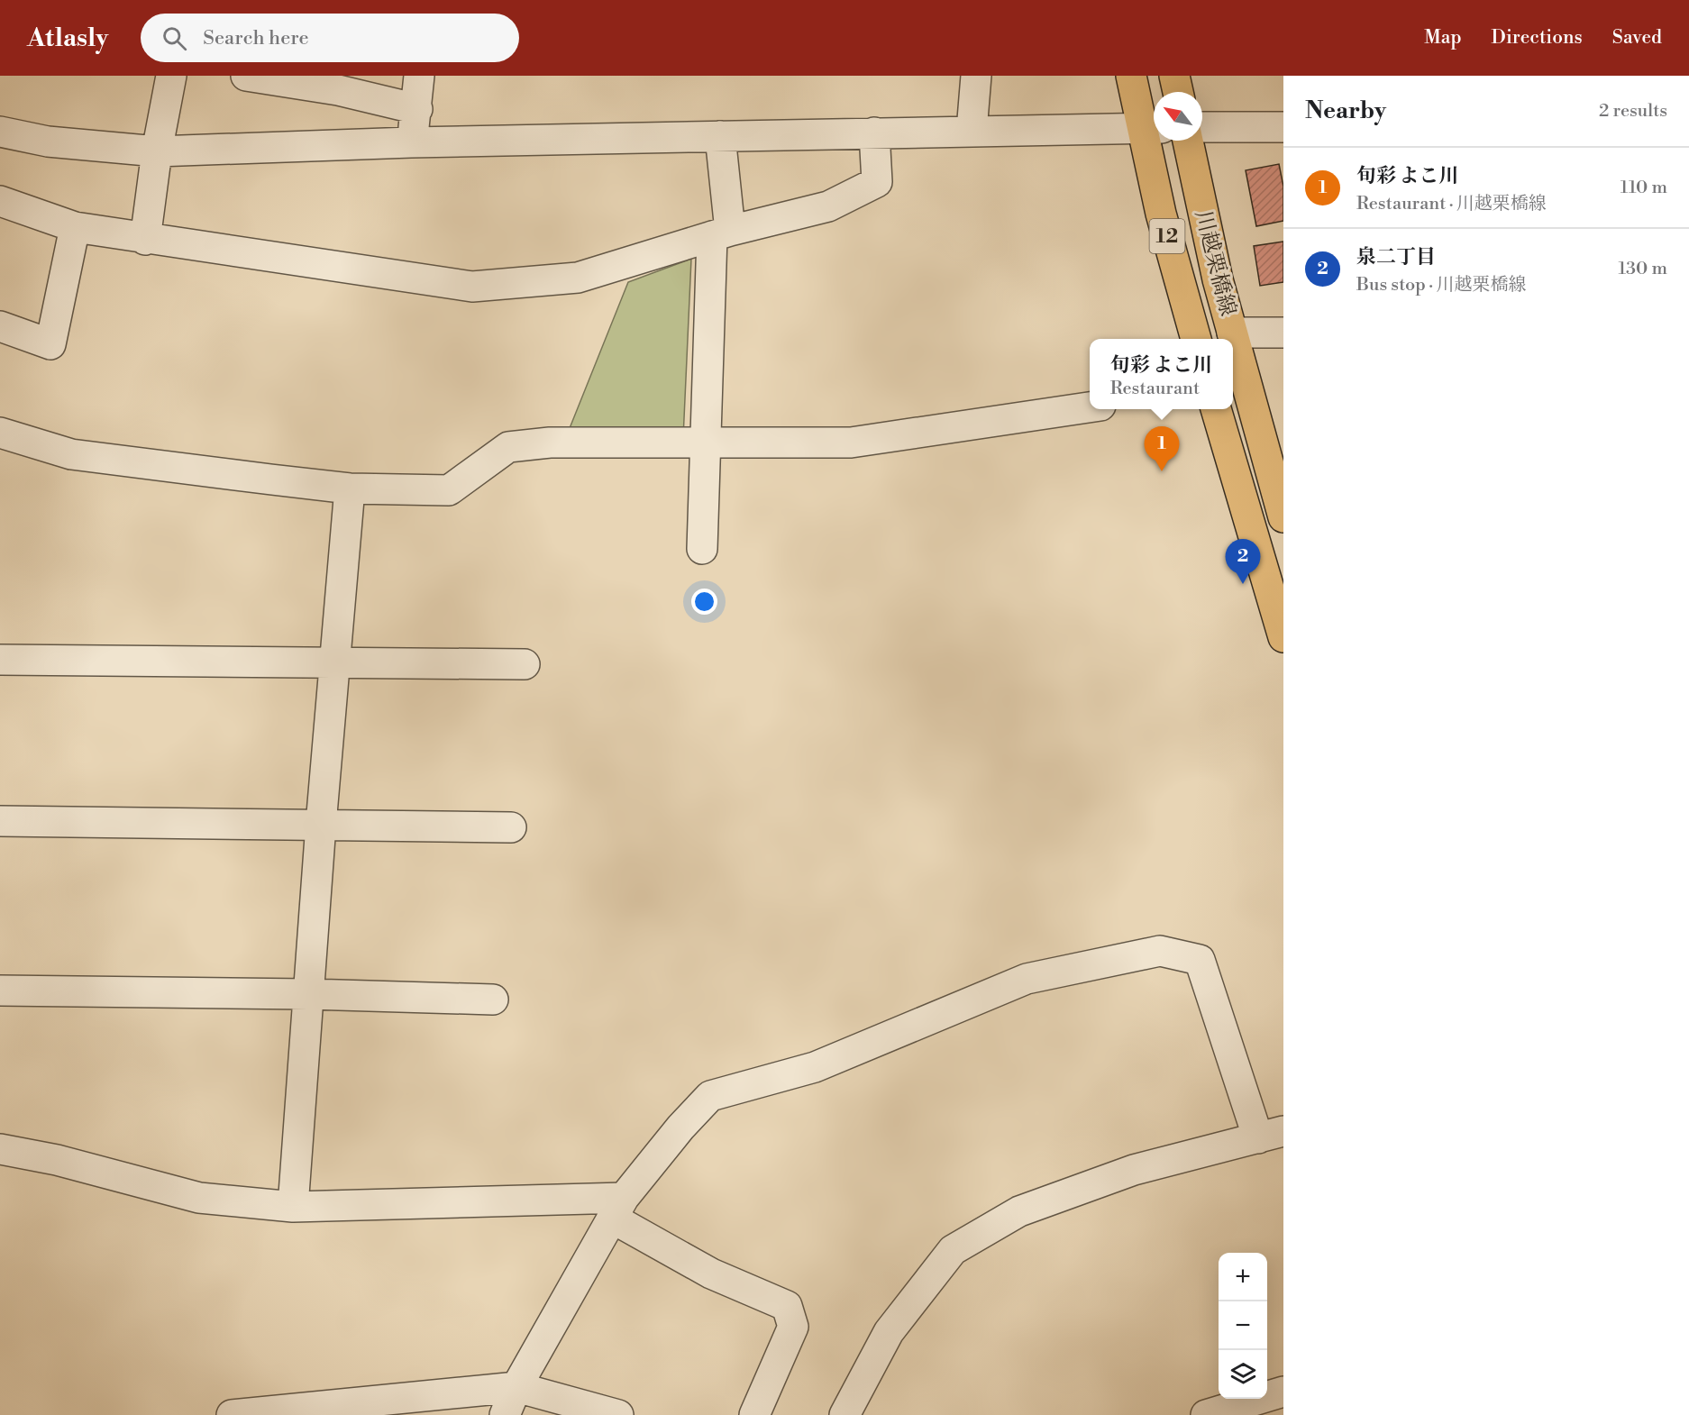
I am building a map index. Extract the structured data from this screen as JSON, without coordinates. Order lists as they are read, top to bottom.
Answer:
{
  "streets": {
    "main road": ["12", "川越栗橋線"]
  },
  "north": "top left",
  "page": {
    "header": "Atlasly",
    "search": "Search here",
    "nav": ["Map", "Directions", "Saved"],
    "heading": ["Nearby", "2 results"],
    "list": [
      {
        "mark": "1",
        "name": "旬彩 よこ川",
        "note": "Restaurant · 川越栗橋線",
        "value": "110 m"
      },
      {
        "mark": "2",
        "name": "泉二丁目",
        "note": "Bus stop · 川越栗橋線",
        "value": "130 m"
      }
    ],
    "popup": ["旬彩 よこ川", "Restaurant"],
    "pins": ["1", "2"],
    "map_buttons": ["+", "−"]
  }
}
